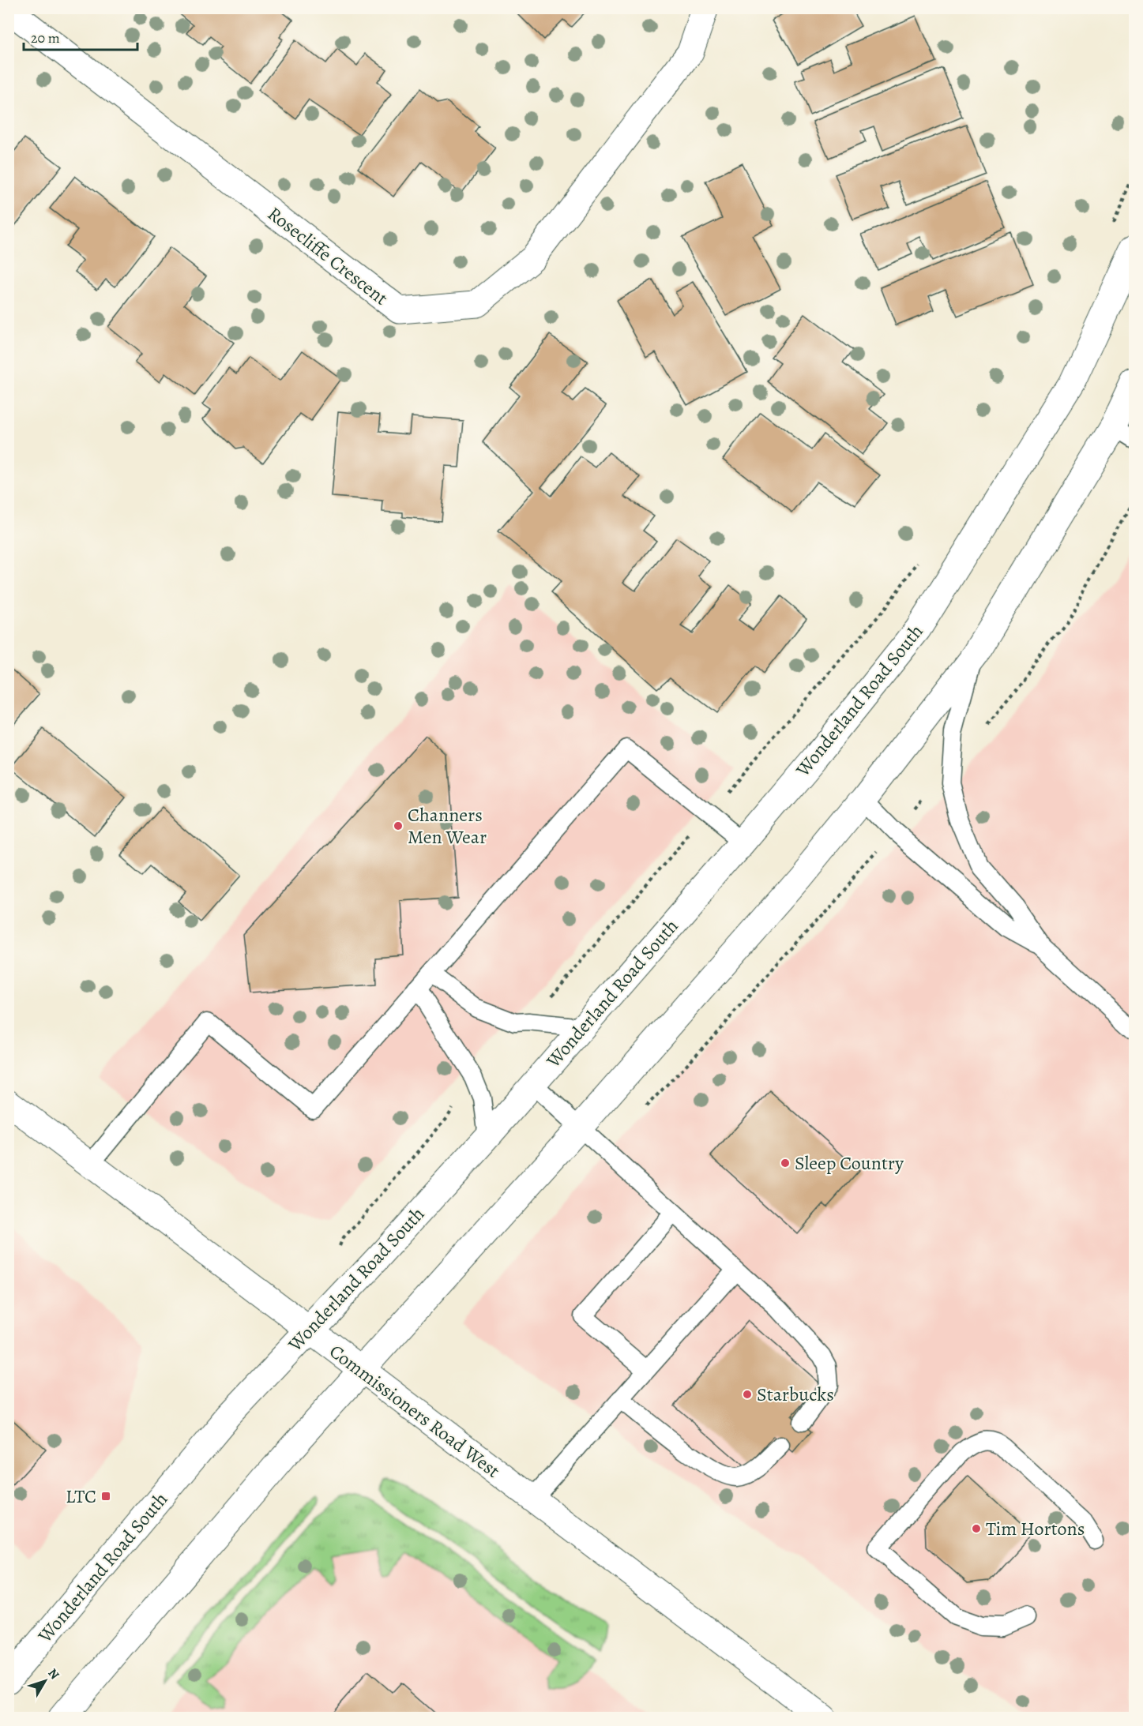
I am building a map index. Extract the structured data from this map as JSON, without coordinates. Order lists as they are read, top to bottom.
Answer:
{
  "streets": {
    "main road": ["Rosecliffe Crescent", "Wonderland Road South", "Commissioners Road West"]
  },
  "crossings": [
    ["Wonderland Road South", "Commissioners Road West"]
  ],
  "places": {
    "other": [
      "Channers Men Wear",
      "Sleep Country",
      "Starbucks",
      "Tim Hortons"
    ],
    "transit": ["LTC"]
  },
  "scale_bar": "20 m",
  "north": "top right"
}
